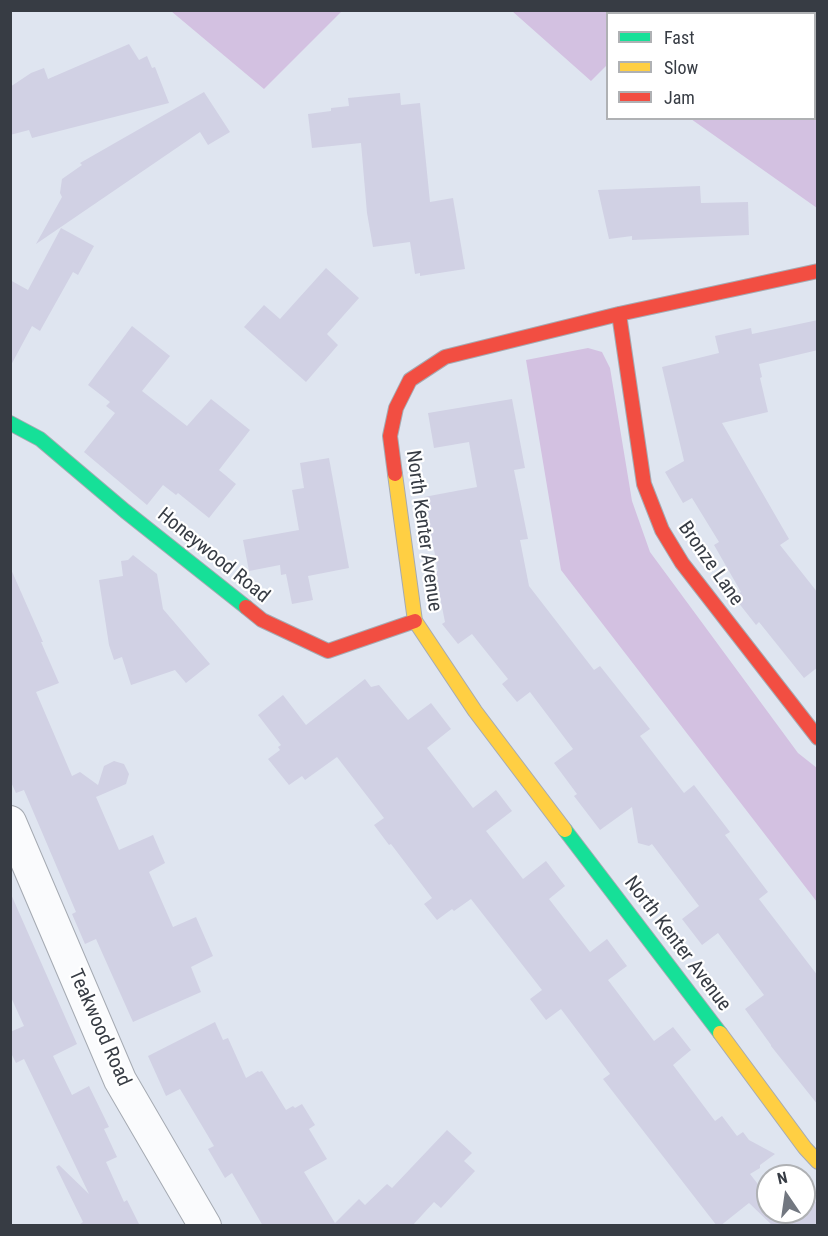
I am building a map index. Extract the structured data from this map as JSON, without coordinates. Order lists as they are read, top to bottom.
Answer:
{
  "streets": {
    "street": [
      "North Kenter Avenue",
      "Honeywood Road",
      "Bronze Lane",
      "Teakwood Road"
    ]
  },
  "crossings": [
    ["North Kenter Avenue", "Honeywood Road"],
    ["North Kenter Avenue", "Bronze Lane"]
  ],
  "legend": ["Fast", "Slow", "Jam"],
  "north": "top"
}
